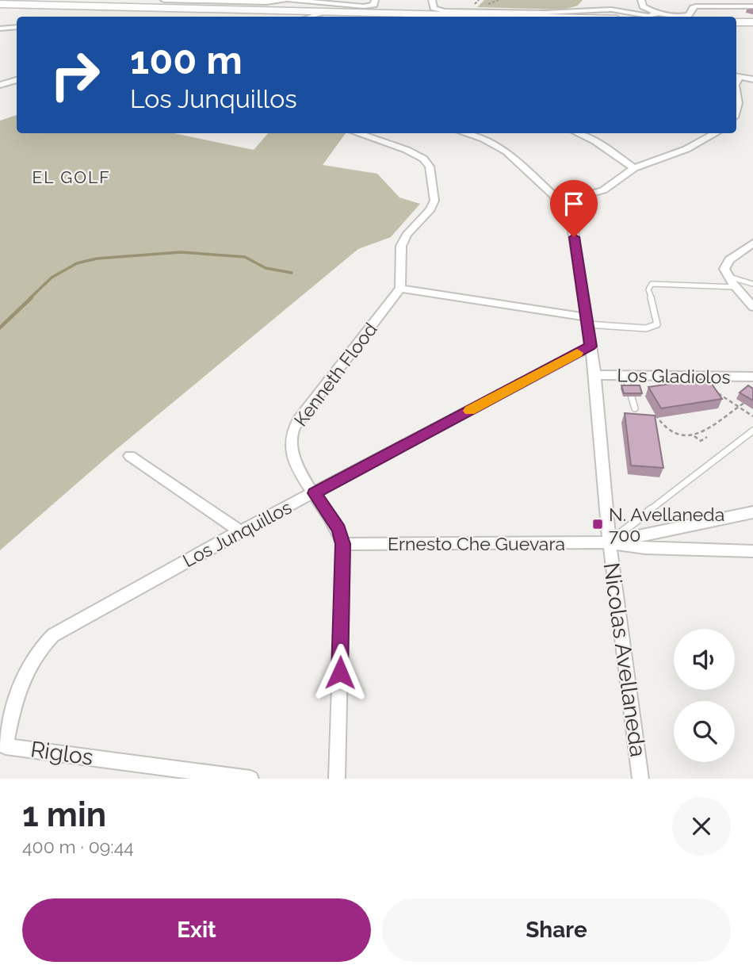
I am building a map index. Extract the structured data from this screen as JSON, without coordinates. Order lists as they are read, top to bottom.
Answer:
{
  "streets": {
    "street": [
      "Kenneth Flood",
      "Los Gladiolos",
      "Los Junquillos",
      "Ernesto Che Guevara",
      "Nicolas Avellaneda",
      "Riglos"
    ]
  },
  "crossings": [
    ["Kenneth Flood", "Los Junquillos"],
    ["Kenneth Flood", "Ernesto Che Guevara"],
    ["Los Gladiolos", "Nicolas Avellaneda"],
    ["Los Junquillos", "Nicolas Avellaneda"],
    ["Los Junquillos", "Riglos"],
    ["Ernesto Che Guevara", "Nicolas Avellaneda"]
  ],
  "districts": ["EL GOLF"],
  "places": {
    "transit": ["N. Avellaneda 700"]
  },
  "page": {
    "turn": ["100 m", "Los Junquillos"],
    "heading": ["1 min", "400 m · 09:44"],
    "buttons": ["Exit", "Share"]
  }
}
